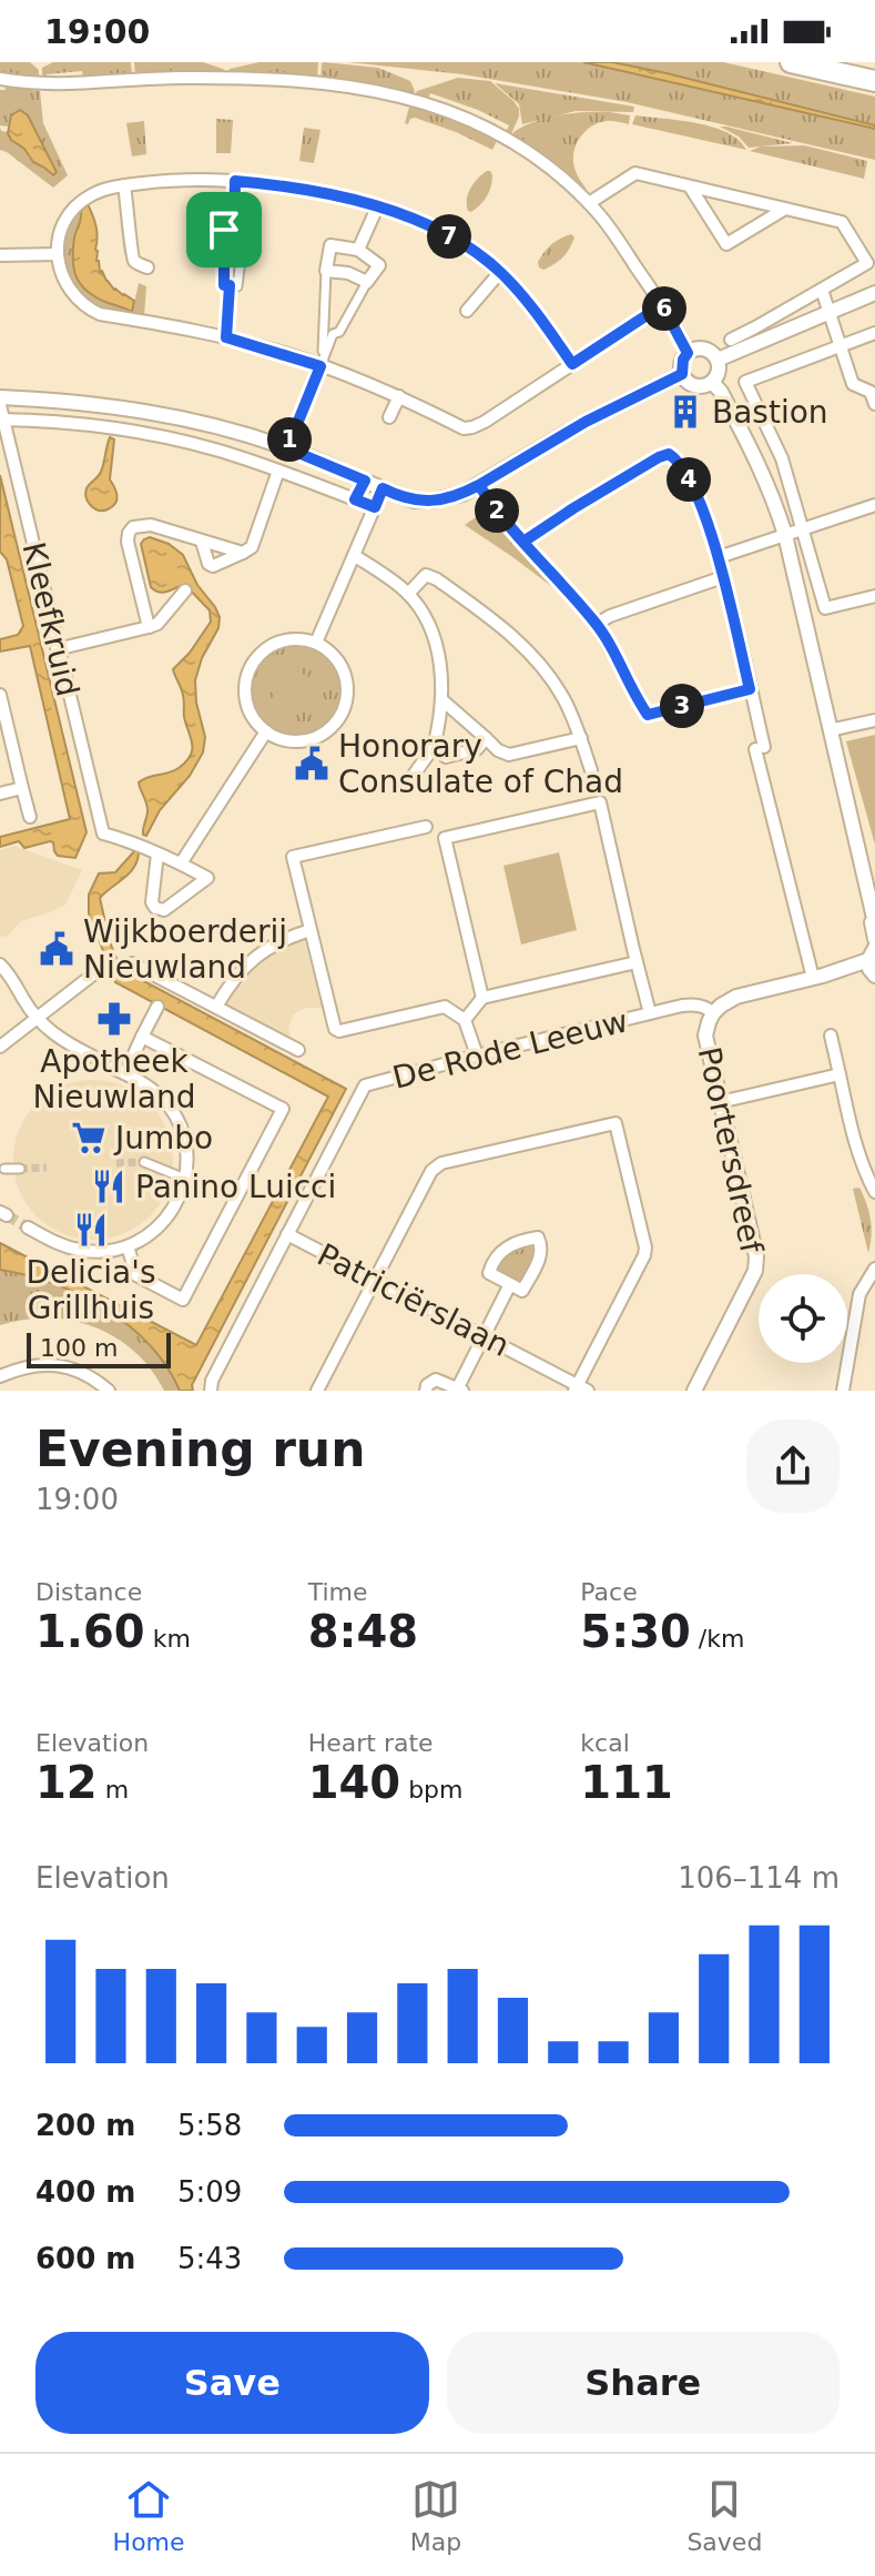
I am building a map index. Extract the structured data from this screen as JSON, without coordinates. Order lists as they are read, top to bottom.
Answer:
{
  "streets": {
    "street": [
      "Kleefkruid",
      "De Rode Leeuw",
      "Poortersdreef",
      "Patriciërslaan"
    ]
  },
  "crossings": [
    ["De Rode Leeuw", "Poortersdreef"],
    ["De Rode Leeuw", "Patriciërslaan"]
  ],
  "places": {
    "building": ["Bastion"],
    "public building": ["Honorary Consulate of Chad", "Wijkboerderij Nieuwland"],
    "pharmacy": ["Apotheek Nieuwland"],
    "supermarket": ["Jumbo"],
    "restaurant": ["Panino Luicci", "Delicia's Grillhuis"]
  },
  "scale_bar": "100 m",
  "page": {
    "status": "19:00",
    "pins": [
      "7",
      "6",
      "1",
      "4",
      "2",
      "3"
    ],
    "scale": "100 m",
    "heading": ["Evening run", "19:00"],
    "stats": [
      ["Distance", "1.60 km"],
      ["Time", "8:48"],
      ["Pace", "5:30 /km"],
      ["Elevation", "12 m"],
      ["Heart rate", "140 bpm"],
      ["kcal", "111"]
    ],
    "chart": ["Elevation", "106–114 m"],
    "list": [
      {
        "name": "200 m",
        "note": "5:58"
      },
      {
        "name": "400 m",
        "note": "5:09"
      },
      {
        "name": "600 m",
        "note": "5:43"
      }
    ],
    "buttons": ["Save", "Share"],
    "tabs": ["Home", "Map", "Saved"]
  }
}
